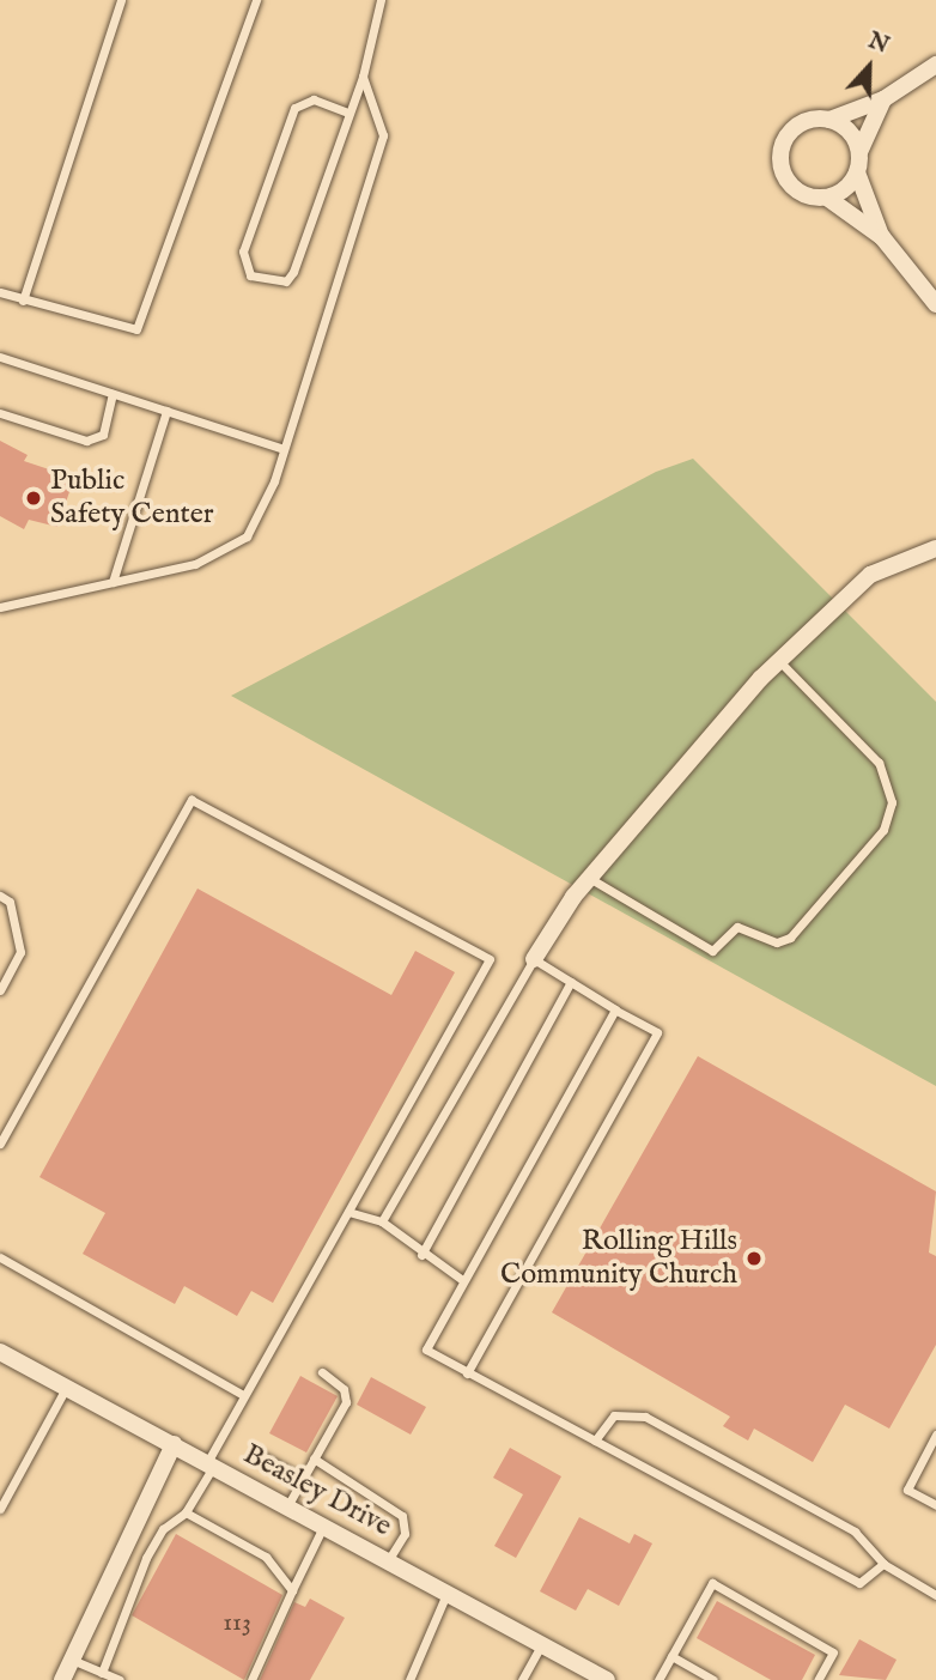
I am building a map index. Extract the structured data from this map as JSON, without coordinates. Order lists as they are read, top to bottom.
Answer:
{
  "streets": {
    "street": ["Beasley Drive"]
  },
  "places": ["Public Safety Center", "Rolling Hills Community Church"],
  "house_numbers": ["113"],
  "north": "top"
}
